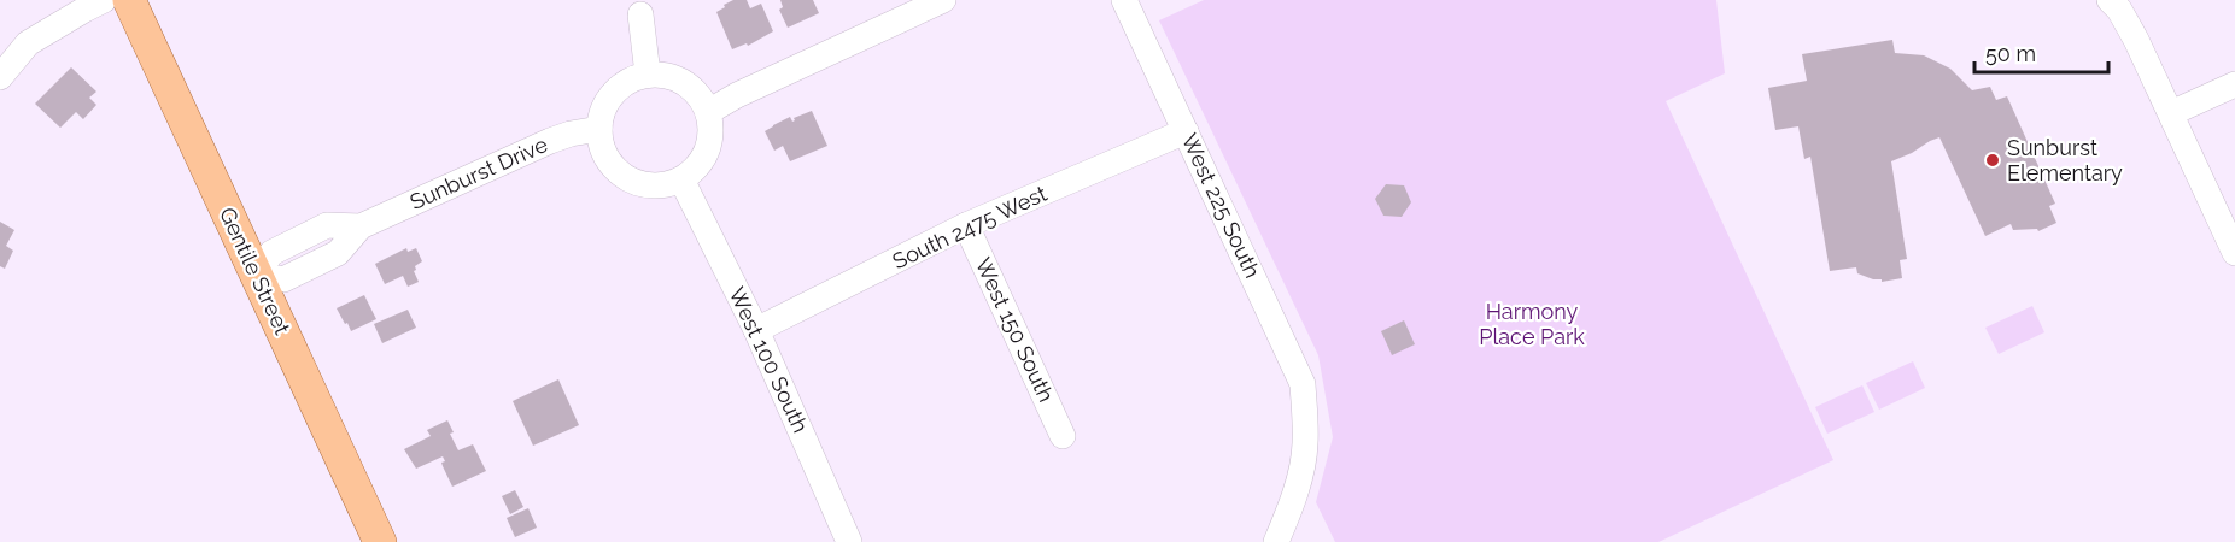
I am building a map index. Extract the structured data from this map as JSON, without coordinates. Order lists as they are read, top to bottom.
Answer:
{
  "streets": {
    "main road": ["Gentile Street"],
    "street": [
      "Sunburst Drive",
      "West 225 South",
      "South 2475 West",
      "West 150 South",
      "West 100 South"
    ]
  },
  "crossings": [
    ["Sunburst Drive", "Gentile Street"],
    ["Sunburst Drive", "West 100 South"],
    ["West 225 South", "South 2475 West"],
    ["South 2475 West", "West 150 South"],
    ["South 2475 West", "West 100 South"]
  ],
  "parks": ["Harmony Place Park"],
  "places": ["Sunburst Elementary"],
  "scale_bar": "50 m"
}
